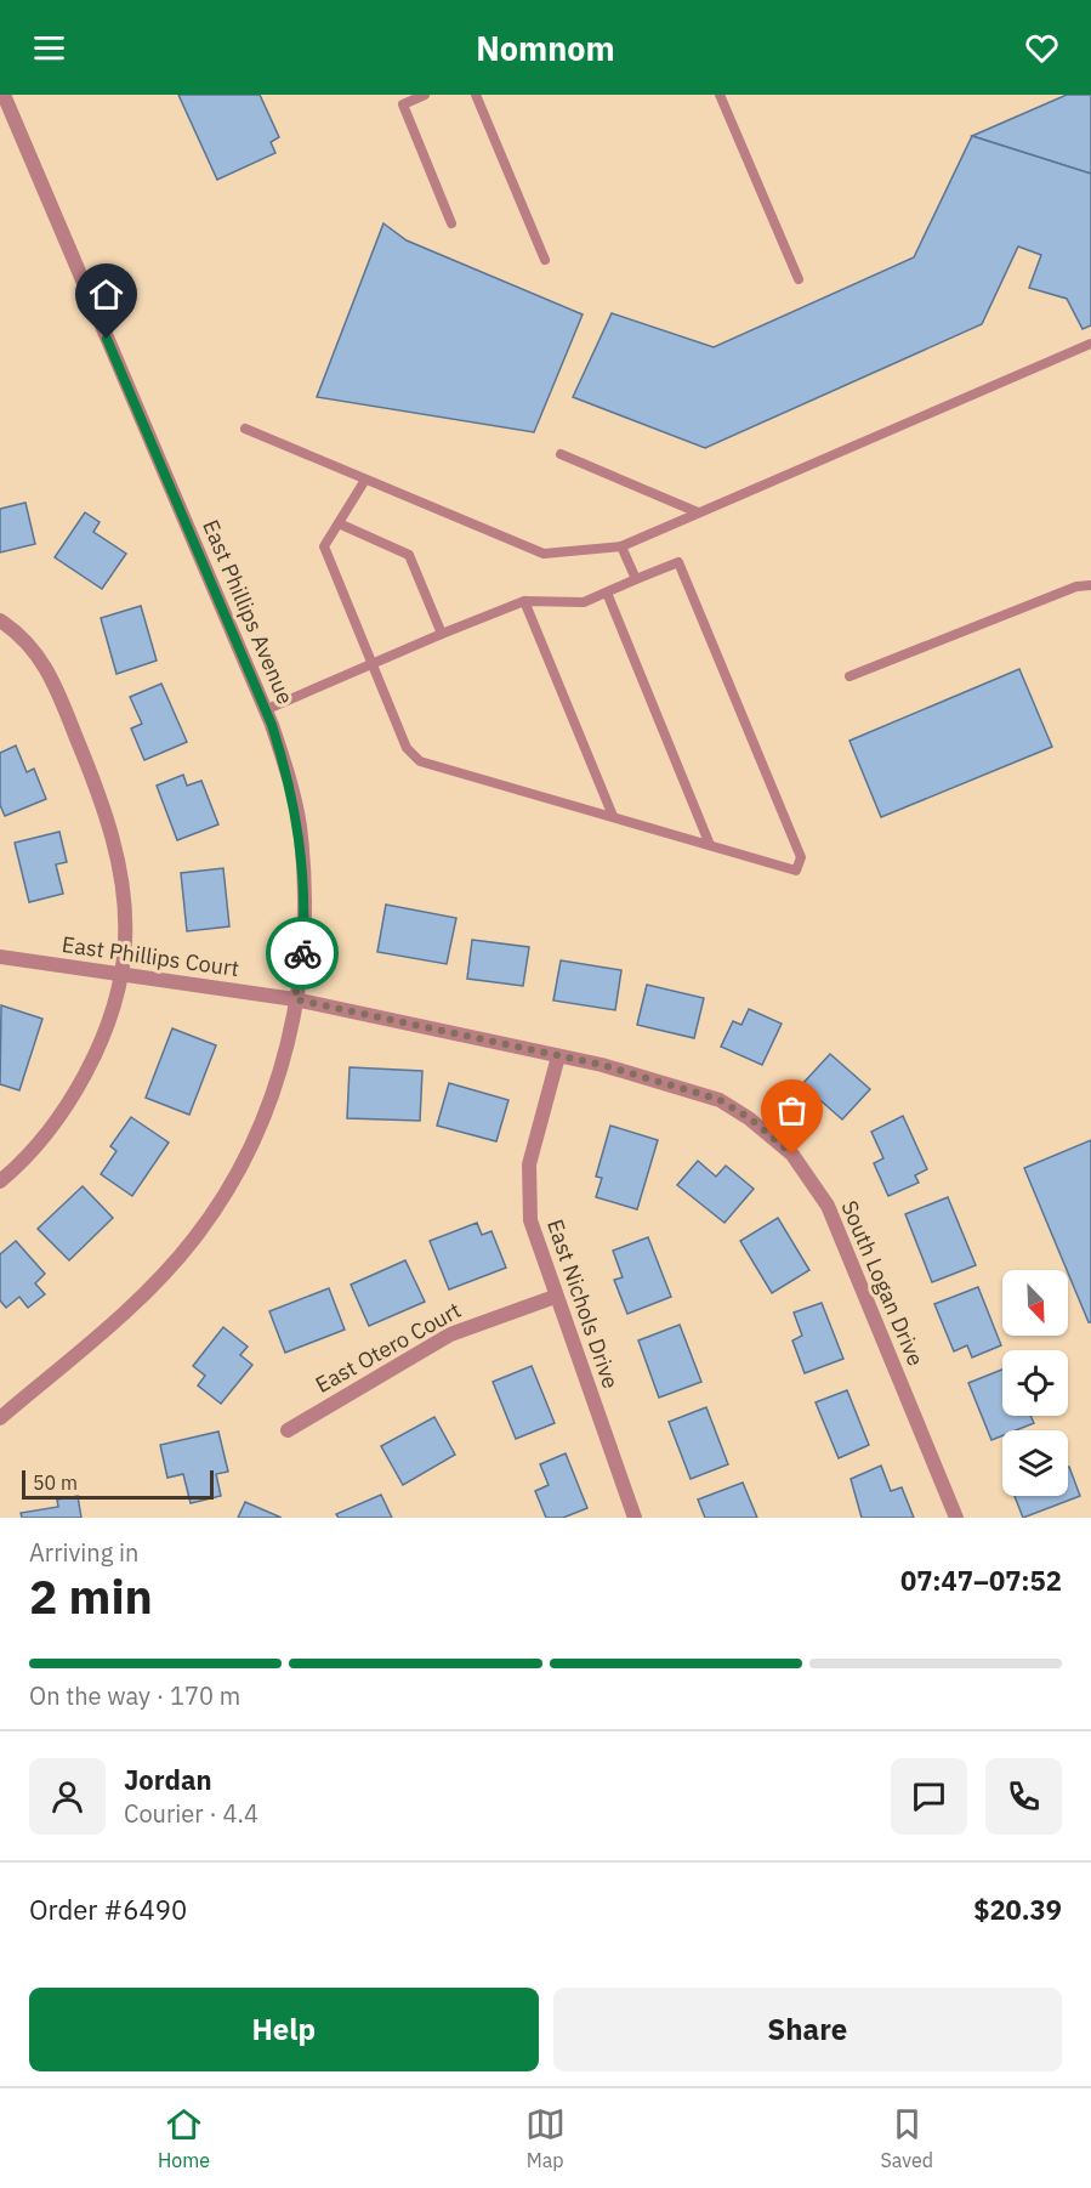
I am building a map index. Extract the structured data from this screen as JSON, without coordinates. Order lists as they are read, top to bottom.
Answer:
{
  "streets": {
    "street": [
      "East Phillips Avenue",
      "East Phillips Court",
      "South Logan Drive",
      "East Nichols Drive",
      "East Otero Court"
    ]
  },
  "crossings": [
    ["East Phillips Avenue", "East Phillips Court"],
    ["East Phillips Avenue", "South Logan Drive"],
    ["East Phillips Court", "South Logan Drive"],
    ["South Logan Drive", "East Nichols Drive"],
    ["East Nichols Drive", "East Otero Court"]
  ],
  "scale_bar": "50 m",
  "north": "bottom right",
  "page": {
    "header": "Nomnom",
    "scale": "50 m",
    "heading": ["2 min", "Arriving in", "07:47–07:52"],
    "panel": [
      "Jordan",
      "Courier · 4.4",
      "Order #6490",
      "$20.39"
    ],
    "bar": "On the way · 170 m",
    "buttons": ["Help", "Share"],
    "tabs": ["Home", "Map", "Saved"]
  }
}
